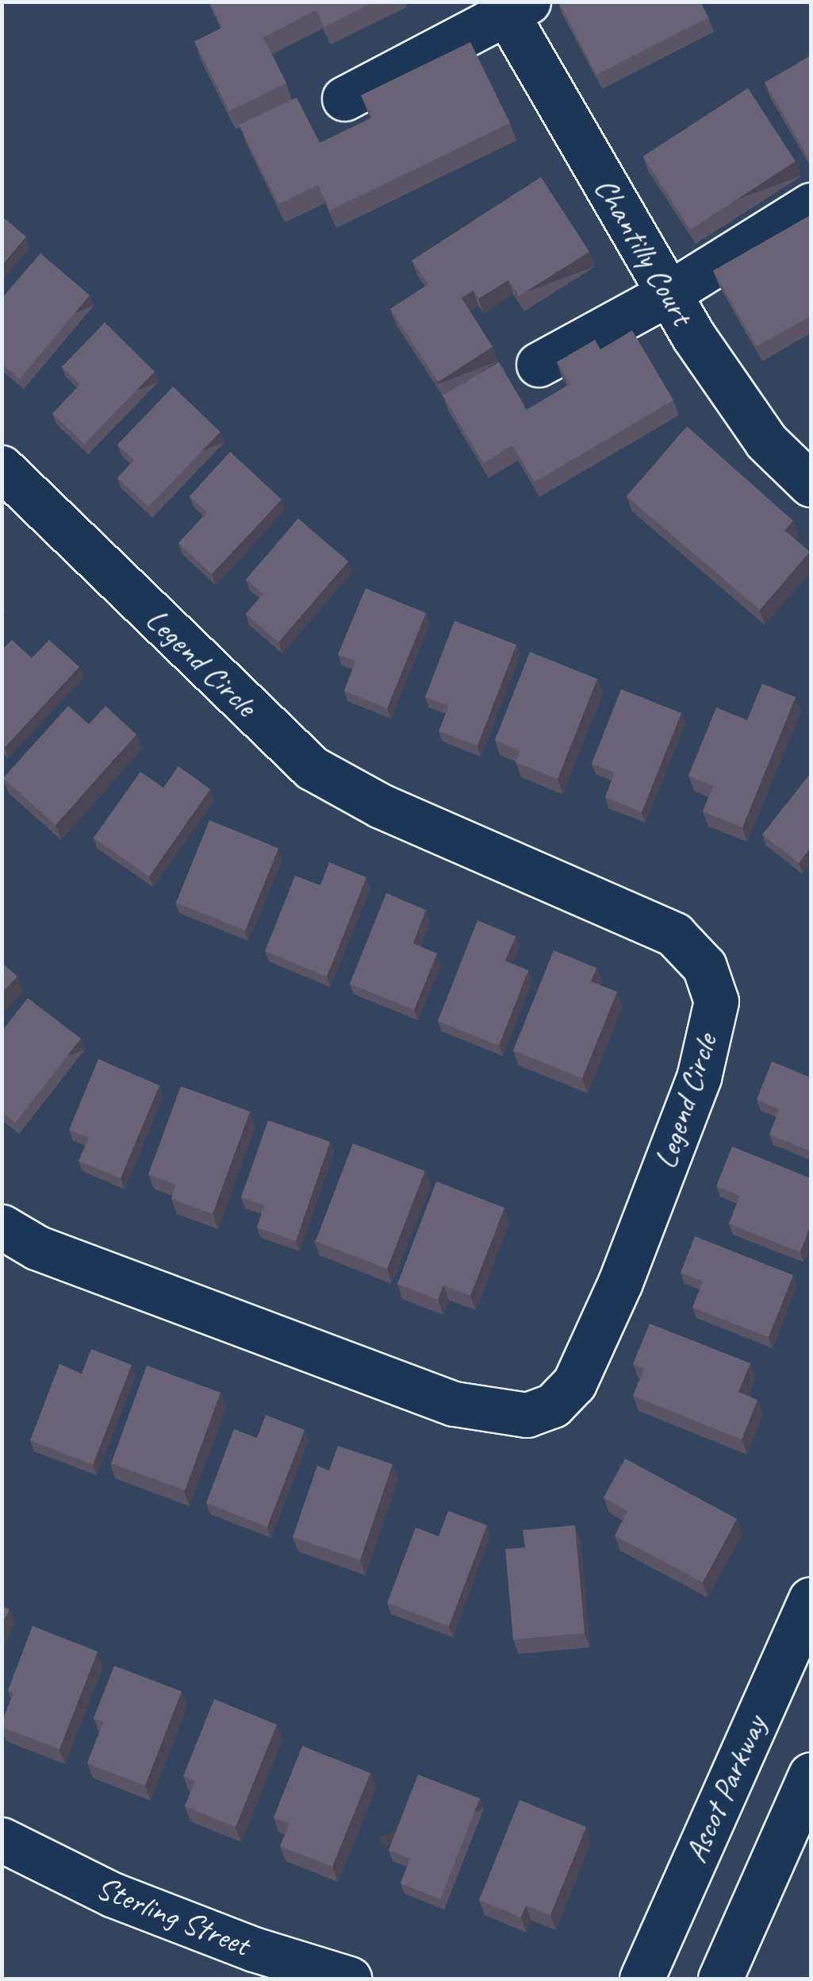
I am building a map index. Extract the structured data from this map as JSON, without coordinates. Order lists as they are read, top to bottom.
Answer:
{
  "streets": {
    "street": [
      "Chantilly Court",
      "Legend Circle",
      "Ascot Parkway",
      "Sterling Street"
    ]
  }
}
